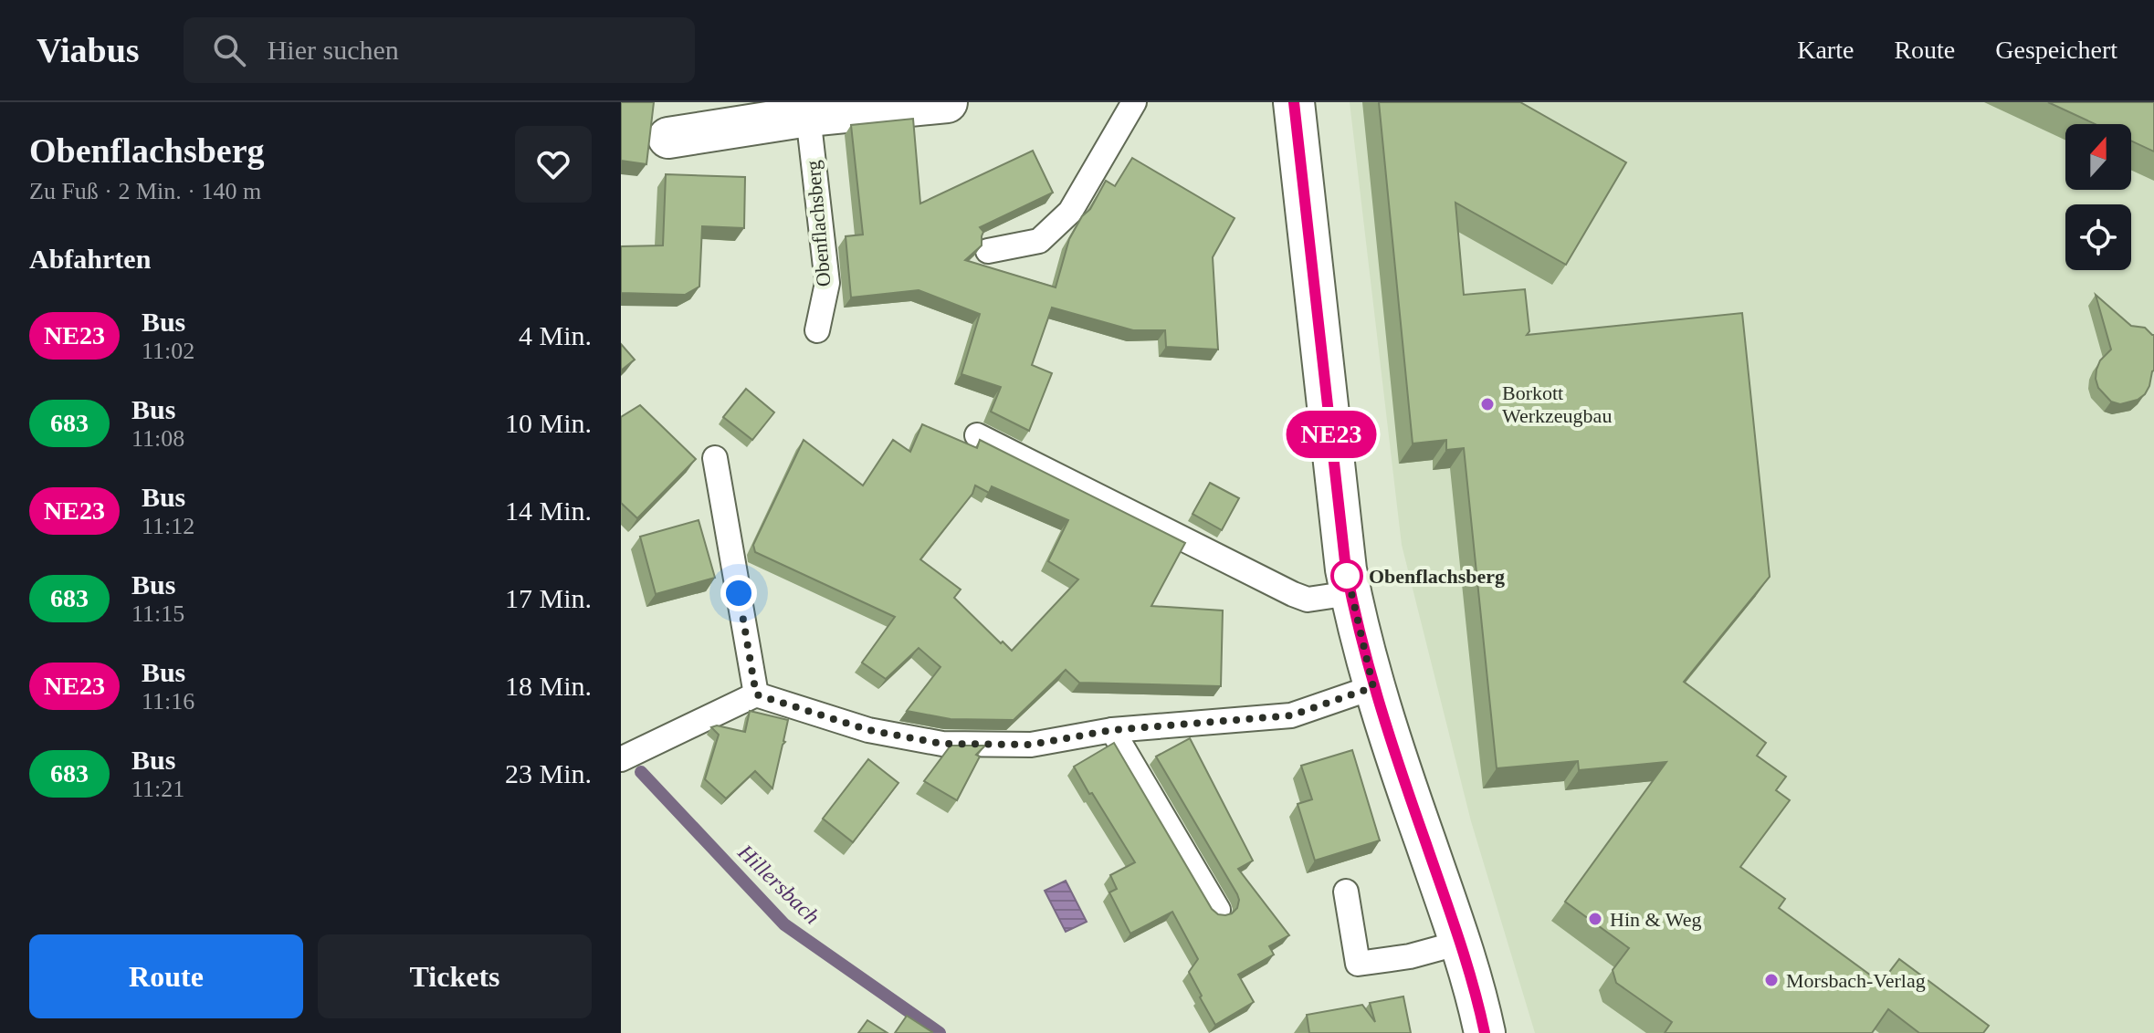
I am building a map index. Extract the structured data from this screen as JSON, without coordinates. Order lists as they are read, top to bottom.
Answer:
{
  "streets": {
    "lane": ["Obenflachsberg"]
  },
  "water": ["Hillersbach"],
  "places": [
    "Borkott Werkzeugbau",
    "Obenflachsberg",
    "Hin & Weg",
    "Morsbach-Verlag"
  ],
  "lines": ["bus line NE23"],
  "north": "top",
  "page": {
    "header": "Viabus",
    "search": "Hier suchen",
    "nav": ["Karte", "Route", "Gespeichert"],
    "heading": [
      ["Obenflachsberg", "Zu Fuß · 2 Min. · 140 m"],
      "Abfahrten"
    ],
    "on_map": "NE23",
    "list": [
      {
        "mark": "NE23",
        "name": "Bus",
        "note": "11:02",
        "value": "4 Min."
      },
      {
        "mark": "683",
        "name": "Bus",
        "note": "11:08",
        "value": "10 Min."
      },
      {
        "mark": "NE23",
        "name": "Bus",
        "note": "11:12",
        "value": "14 Min."
      },
      {
        "mark": "683",
        "name": "Bus",
        "note": "11:15",
        "value": "17 Min."
      },
      {
        "mark": "NE23",
        "name": "Bus",
        "note": "11:16",
        "value": "18 Min."
      },
      {
        "mark": "683",
        "name": "Bus",
        "note": "11:21",
        "value": "23 Min."
      }
    ],
    "buttons": ["Route", "Tickets"]
  }
}
